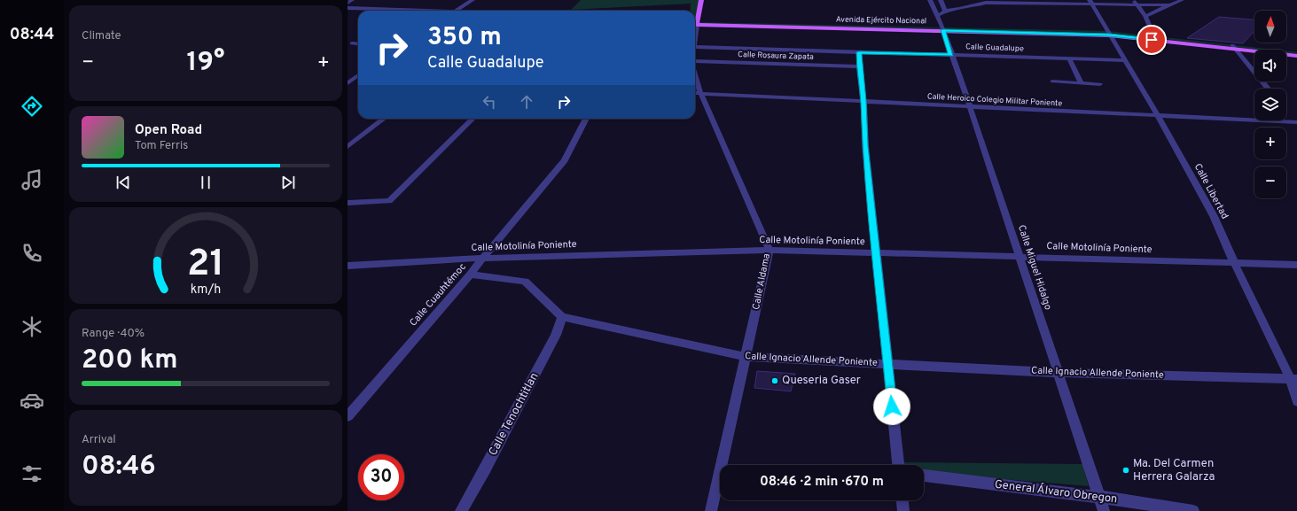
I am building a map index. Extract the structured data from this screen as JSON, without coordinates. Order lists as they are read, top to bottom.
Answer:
{
  "streets": {
    "main road": ["Avenida Ejército Nacional", "Calle Aldama"],
    "street": [
      "Calle Guadalupe",
      "Calle Rosaura Zapata",
      "Calle Heroico Colegio Militar Poniente",
      "Calle Libertad",
      "Calle Motolinía Poniente",
      "Calle Miguel Hidalgo",
      "Calle Cuauhtémoc",
      "Calle Ignacio Allende Poniente",
      "Calle Tenochtitlan",
      "General Álvaro Obregon"
    ]
  },
  "crossings": [
    ["Avenida Ejército Nacional", "Calle Libertad"],
    ["Avenida Ejército Nacional", "Calle Miguel Hidalgo"],
    ["Avenida Ejército Nacional", "Calle Aldama"],
    ["Calle Guadalupe", "Calle Libertad"],
    ["Calle Guadalupe", "Calle Miguel Hidalgo"],
    ["Calle Heroico Colegio Militar Poniente", "Calle Libertad"],
    ["Calle Heroico Colegio Militar Poniente", "Calle Miguel Hidalgo"],
    ["Calle Heroico Colegio Militar Poniente", "Calle Aldama"],
    ["Calle Libertad", "Calle Motolinía Poniente"],
    ["Calle Libertad", "Calle Ignacio Allende Poniente"],
    ["Calle Motolinía Poniente", "Calle Miguel Hidalgo"],
    ["Calle Motolinía Poniente", "Calle Aldama"],
    ["Calle Motolinía Poniente", "Calle Cuauhtémoc"],
    ["Calle Miguel Hidalgo", "Calle Ignacio Allende Poniente"],
    ["Calle Miguel Hidalgo", "General Álvaro Obregon"],
    ["Calle Aldama", "Calle Ignacio Allende Poniente"],
    ["Calle Ignacio Allende Poniente", "Calle Tenochtitlan"]
  ],
  "places": ["Queseria Gaser", "Ma. Del Carmen Herrera Galarza"],
  "north": "top",
  "page": {
    "tabs": "08:44",
    "tile": [
      "Climate",
      ["Range · 40%", "200 km"],
      ["Arrival", "08:46"]
    ],
    "map_buttons": ["+", "−"],
    "turn": ["350 m", "Calle Guadalupe"],
    "heat": ["−", "19°", "+"],
    "song": ["Open Road", "Tom Ferris"],
    "limit": "30",
    "trip": "08:46 · 2 min · 670 m",
    "gauge": ["21", "km/h"]
  }
}
